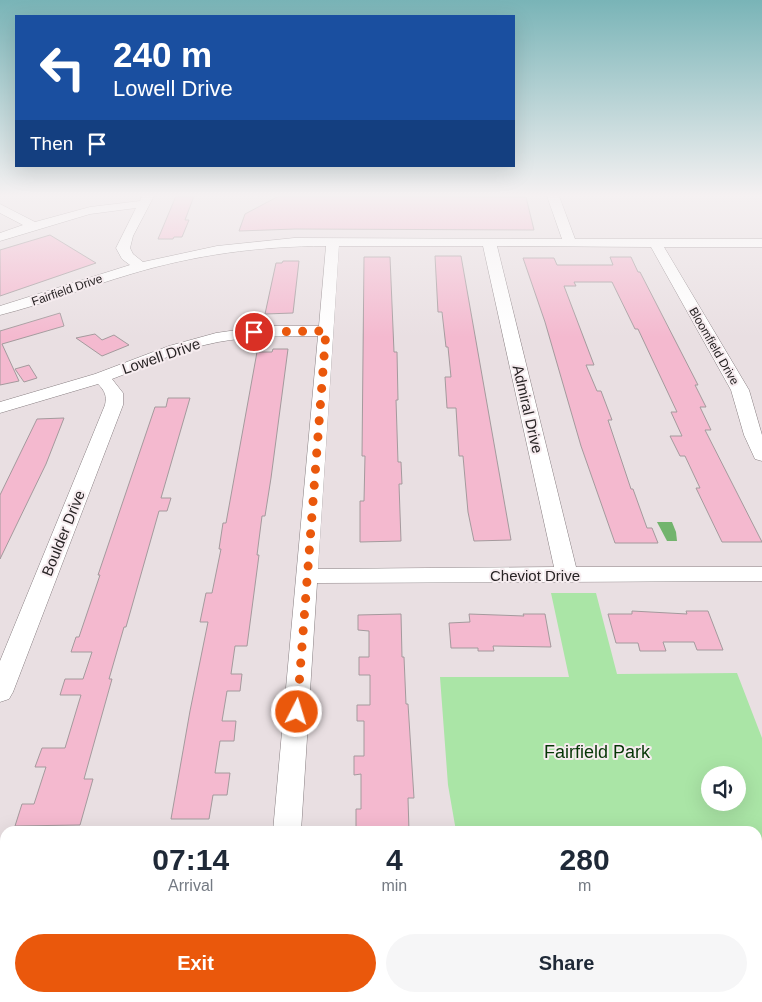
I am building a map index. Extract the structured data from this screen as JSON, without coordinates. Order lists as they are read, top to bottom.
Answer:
{
  "streets": {
    "street": [
      "Fairfield Drive",
      "Bloomfield Drive",
      "Lowell Drive",
      "Admiral Drive",
      "Boulder Drive",
      "Cheviot Drive"
    ]
  },
  "crossings": [
    ["Fairfield Drive", "Bloomfield Drive"],
    ["Lowell Drive", "Boulder Drive"],
    ["Admiral Drive", "Cheviot Drive"]
  ],
  "parks": ["Fairfield Park"],
  "page": {
    "turn": ["240 m", "Lowell Drive"],
    "then": "Then",
    "eta": [
      "07:14",
      "Arrival",
      "4",
      "min",
      "280",
      "m"
    ],
    "buttons": ["Exit", "Share"]
  }
}
